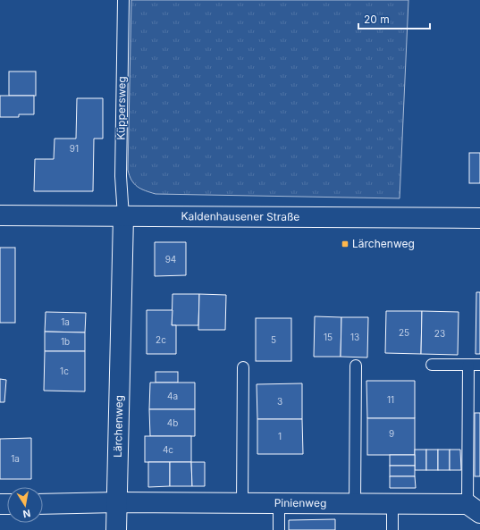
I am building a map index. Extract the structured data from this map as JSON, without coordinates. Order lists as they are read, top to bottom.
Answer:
{
  "streets": {
    "street": ["Kaldenhausener Straße", "Lärchenweg", "Pinienweg"],
    "lane": ["Küppersweg"]
  },
  "crossings": [
    ["Küppersweg", "Kaldenhausener Straße"],
    ["Küppersweg", "Lärchenweg"],
    ["Kaldenhausener Straße", "Lärchenweg"],
    ["Lärchenweg", "Pinienweg"]
  ],
  "places": {
    "transit": ["Lärchenweg"]
  },
  "house_numbers": [
    "91",
    "94",
    "1a",
    "25",
    "23",
    "15",
    "13",
    "2c",
    "5",
    "1b",
    "1c",
    "4a",
    "11",
    "3",
    "4b",
    "9",
    "1",
    "4c",
    "1a"
  ],
  "scale_bar": "20 m",
  "north": "bottom"
}
